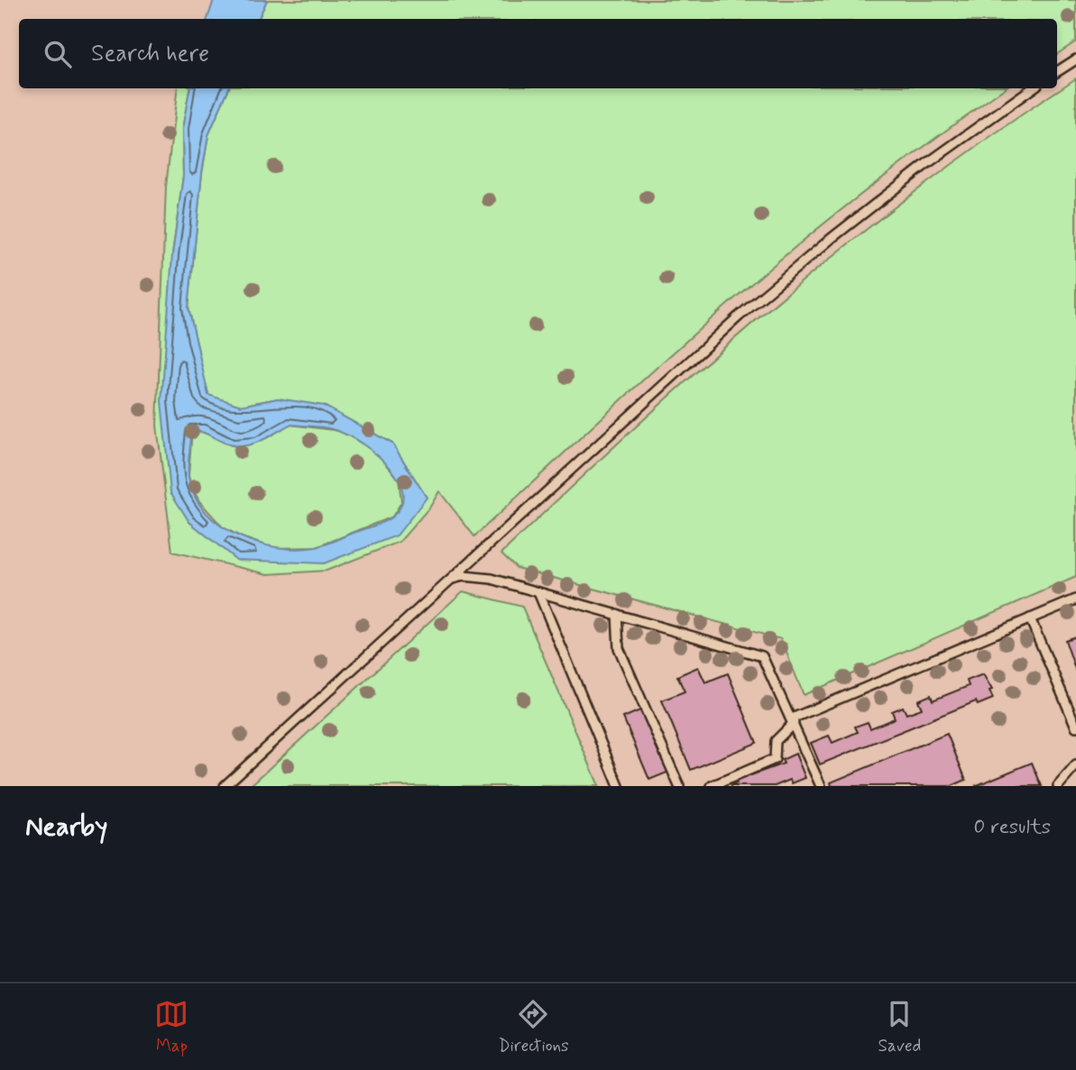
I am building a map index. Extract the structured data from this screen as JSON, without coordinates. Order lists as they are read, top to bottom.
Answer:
{
  "page": {
    "search": "Search here",
    "heading": ["Nearby", "0 results"],
    "nav": ["Map", "Directions", "Saved"]
  }
}
